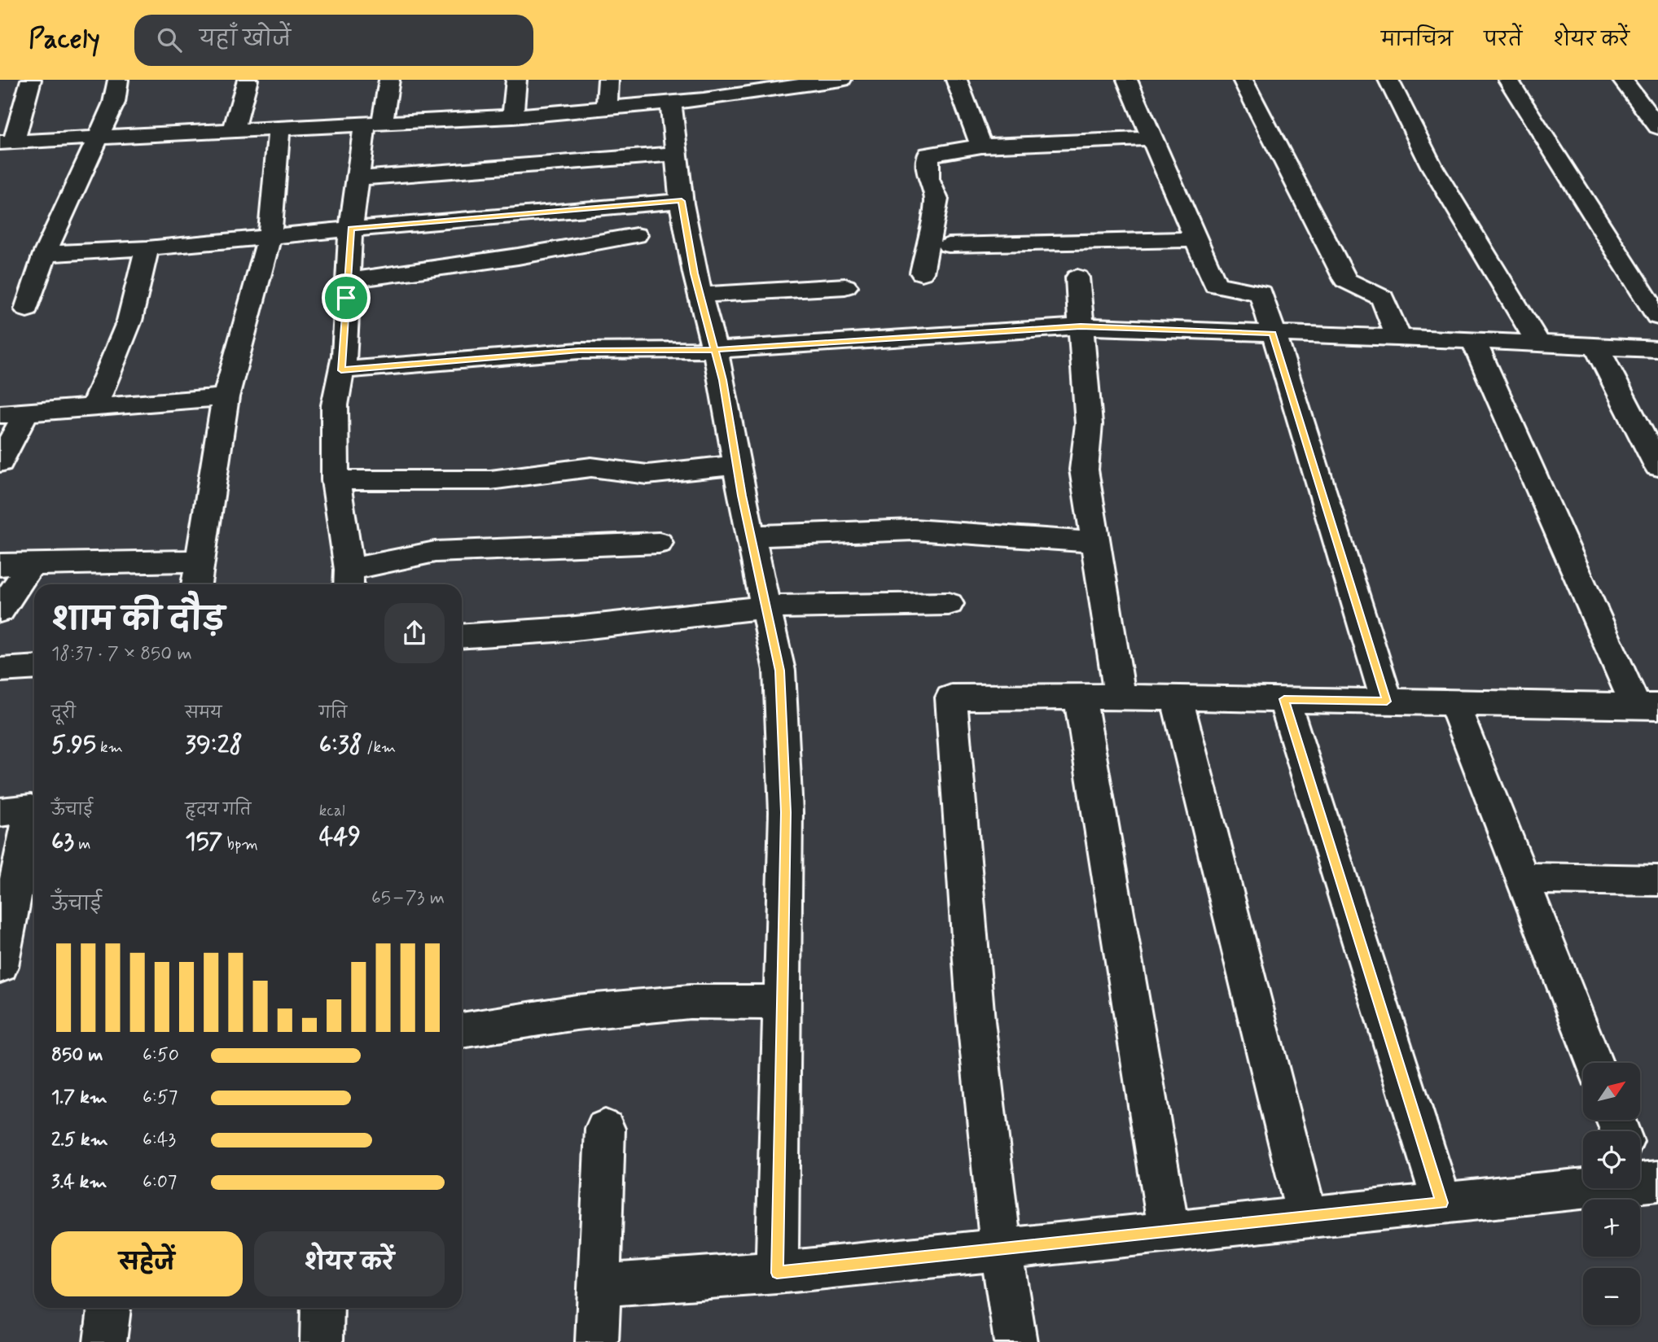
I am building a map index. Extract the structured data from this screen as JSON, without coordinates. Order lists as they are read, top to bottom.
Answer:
{
  "north": "top right",
  "page": {
    "header": "Pacely",
    "search": "यहाँ खोजें",
    "nav": ["मानचित्र", "परतें", "शेयर करें"],
    "heading": ["शाम की दौड़", "18:37 · 7 × 850 m"],
    "stats": [
      ["दूरी", "5.95 km"],
      ["समय", "39:28"],
      ["गति", "6:38 /km"],
      ["ऊँचाई", "63 m"],
      ["हृदय गति", "157 bpm"],
      ["kcal", "449"]
    ],
    "chart": ["ऊँचाई", "65–73 m"],
    "list": [
      {
        "name": "850 m",
        "note": "6:50"
      },
      {
        "name": "1.7 km",
        "note": "6:57"
      },
      {
        "name": "2.5 km",
        "note": "6:43"
      },
      {
        "name": "3.4 km",
        "note": "6:07"
      }
    ],
    "map_buttons": ["+", "−"],
    "buttons": ["सहेजें", "शेयर करें"]
  }
}
